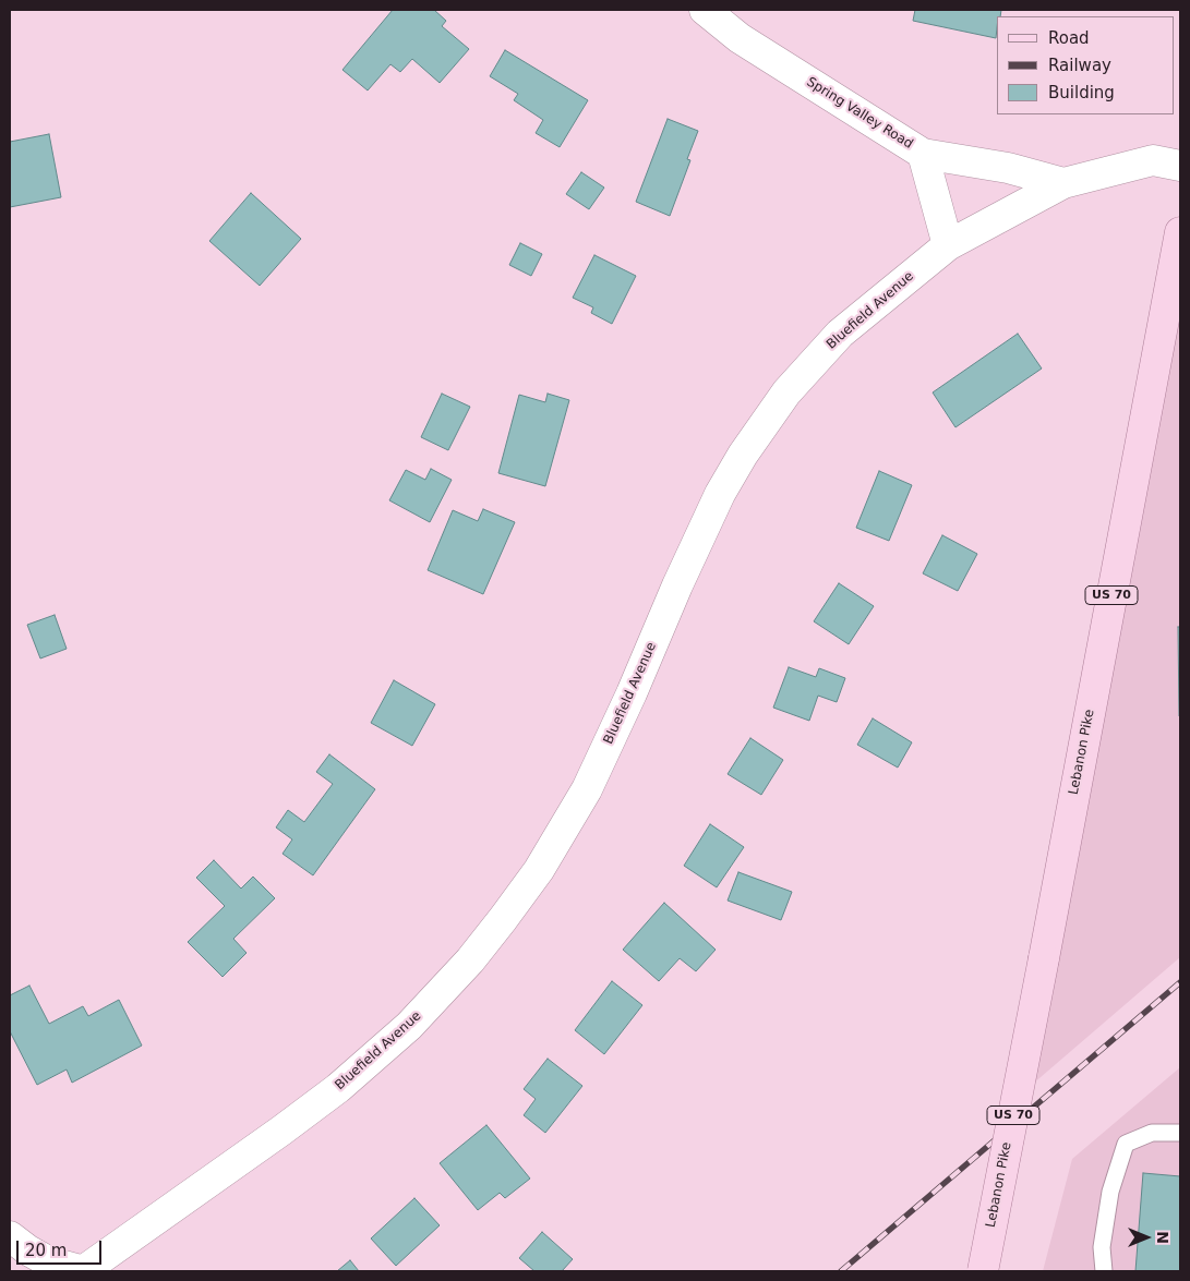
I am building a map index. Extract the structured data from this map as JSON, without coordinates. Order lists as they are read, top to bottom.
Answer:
{
  "streets": {
    "main road": ["US 70", "Lebanon Pike"],
    "street": ["Spring Valley Road", "Bluefield Avenue"]
  },
  "crossings": [
    ["Spring Valley Road", "Bluefield Avenue"]
  ],
  "legend": ["Road", "Railway", "Building"],
  "scale_bar": "20 m",
  "north": "right"
}
